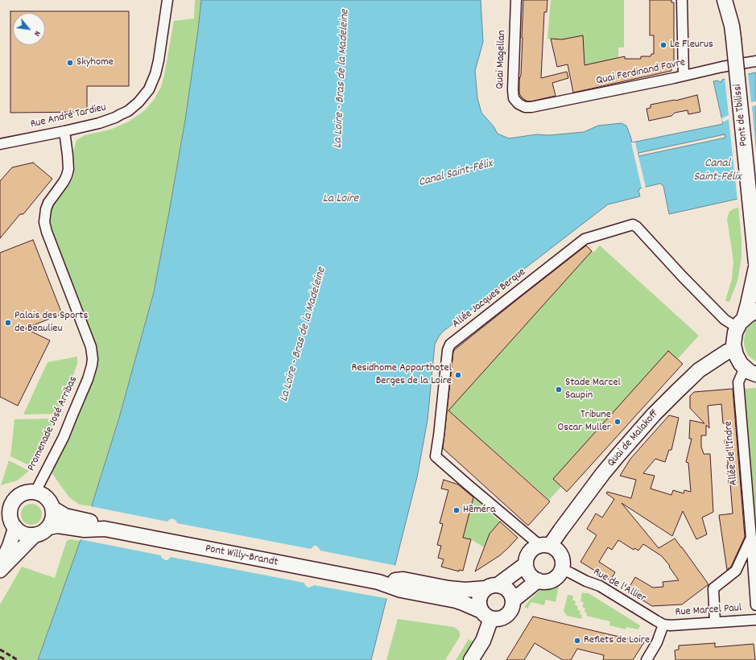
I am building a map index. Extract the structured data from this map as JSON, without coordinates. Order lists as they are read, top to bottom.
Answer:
{
  "streets": {
    "main road": ["Pont de Tbilissi", "Quai de Malakoff", "Pont Willy-Brandt"],
    "street": [
      "Quai Magellan",
      "Quai Ferdinand Favre",
      "Rue André Tardieu",
      "Allée Jacques Berque",
      "Promenade José Arribas",
      "Allée de l'Indre",
      "Rue de l'Allier",
      "Rue Marcel Paul"
    ]
  },
  "crossings": [
    ["Quai Magellan", "Quai Ferdinand Favre"],
    ["Rue André Tardieu", "Promenade José Arribas"],
    ["Allée Jacques Berque", "Quai de Malakoff"],
    ["Allée Jacques Berque", "Rue de l'Allier"],
    ["Promenade José Arribas", "Pont Willy-Brandt"],
    ["Quai de Malakoff", "Rue de l'Allier"],
    ["Allée de l'Indre", "Rue Marcel Paul"],
    ["Rue de l'Allier", "Rue Marcel Paul"]
  ],
  "water": ["La Loire - Bras de la Madeleine", "Canal Saint-Félix", "La Loire"],
  "places": [
    "Le Fleurus",
    "Skyhome",
    "Palais des Sports de Beaulieu",
    "Residhome Apparthotel Berges de la Loire",
    "Stade Marcel Saupin",
    "Tribune Oscar Muller",
    "Hêméra",
    "Reflets de Loire"
  ],
  "north": "bottom right"
}
